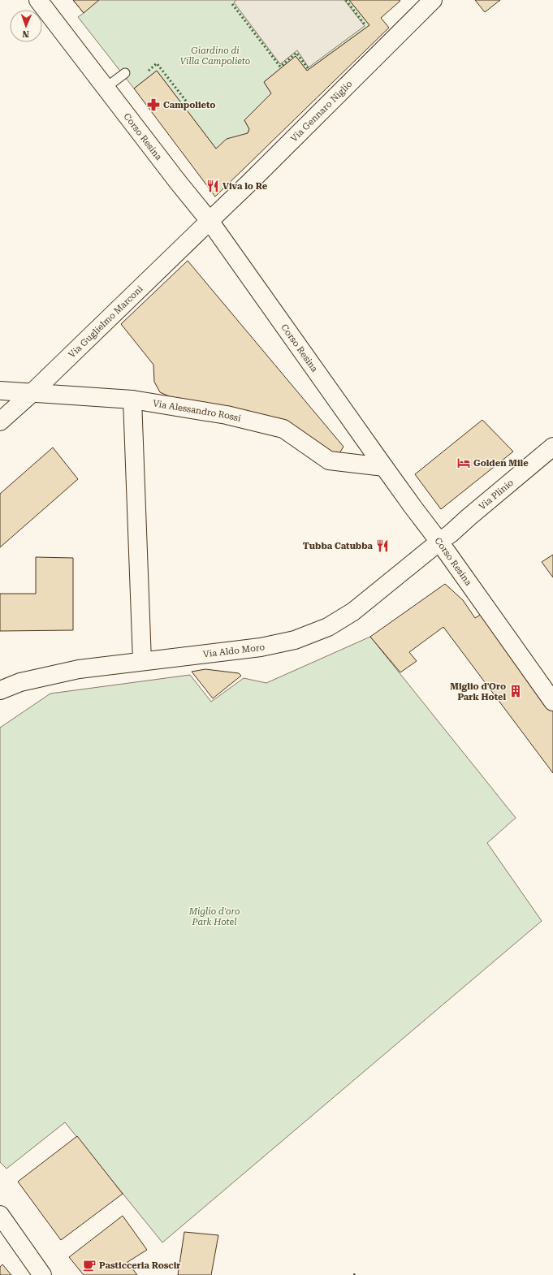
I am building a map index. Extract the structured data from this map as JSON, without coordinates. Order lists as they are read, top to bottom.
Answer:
{
  "streets": {
    "street": [
      "Via Gennaro Niglio",
      "Corso Resina",
      "Via Guglielmo Marconi",
      "Via Alessandro Rossi",
      "Via Plinio",
      "Via Aldo Moro"
    ]
  },
  "crossings": [
    ["Via Gennaro Niglio", "Corso Resina"],
    ["Via Gennaro Niglio", "Via Guglielmo Marconi"],
    ["Corso Resina", "Via Guglielmo Marconi"],
    ["Corso Resina", "Via Alessandro Rossi"],
    ["Corso Resina", "Via Plinio"],
    ["Corso Resina", "Via Aldo Moro"],
    ["Via Guglielmo Marconi", "Via Alessandro Rossi"],
    ["Via Plinio", "Via Aldo Moro"]
  ],
  "parks": ["Giardino di Villa Campolieto", "Miglio d'oro Park Hotel"],
  "places": {
    "pharmacy": ["Campolieto"],
    "restaurant": ["Viva lo Re", "Tubba Catubba"],
    "hotel": ["Golden Mile"],
    "building": ["Miglio d'Oro Park Hotel"],
    "cafe": ["Pasticceria Roscir"]
  },
  "north": "bottom"
}
